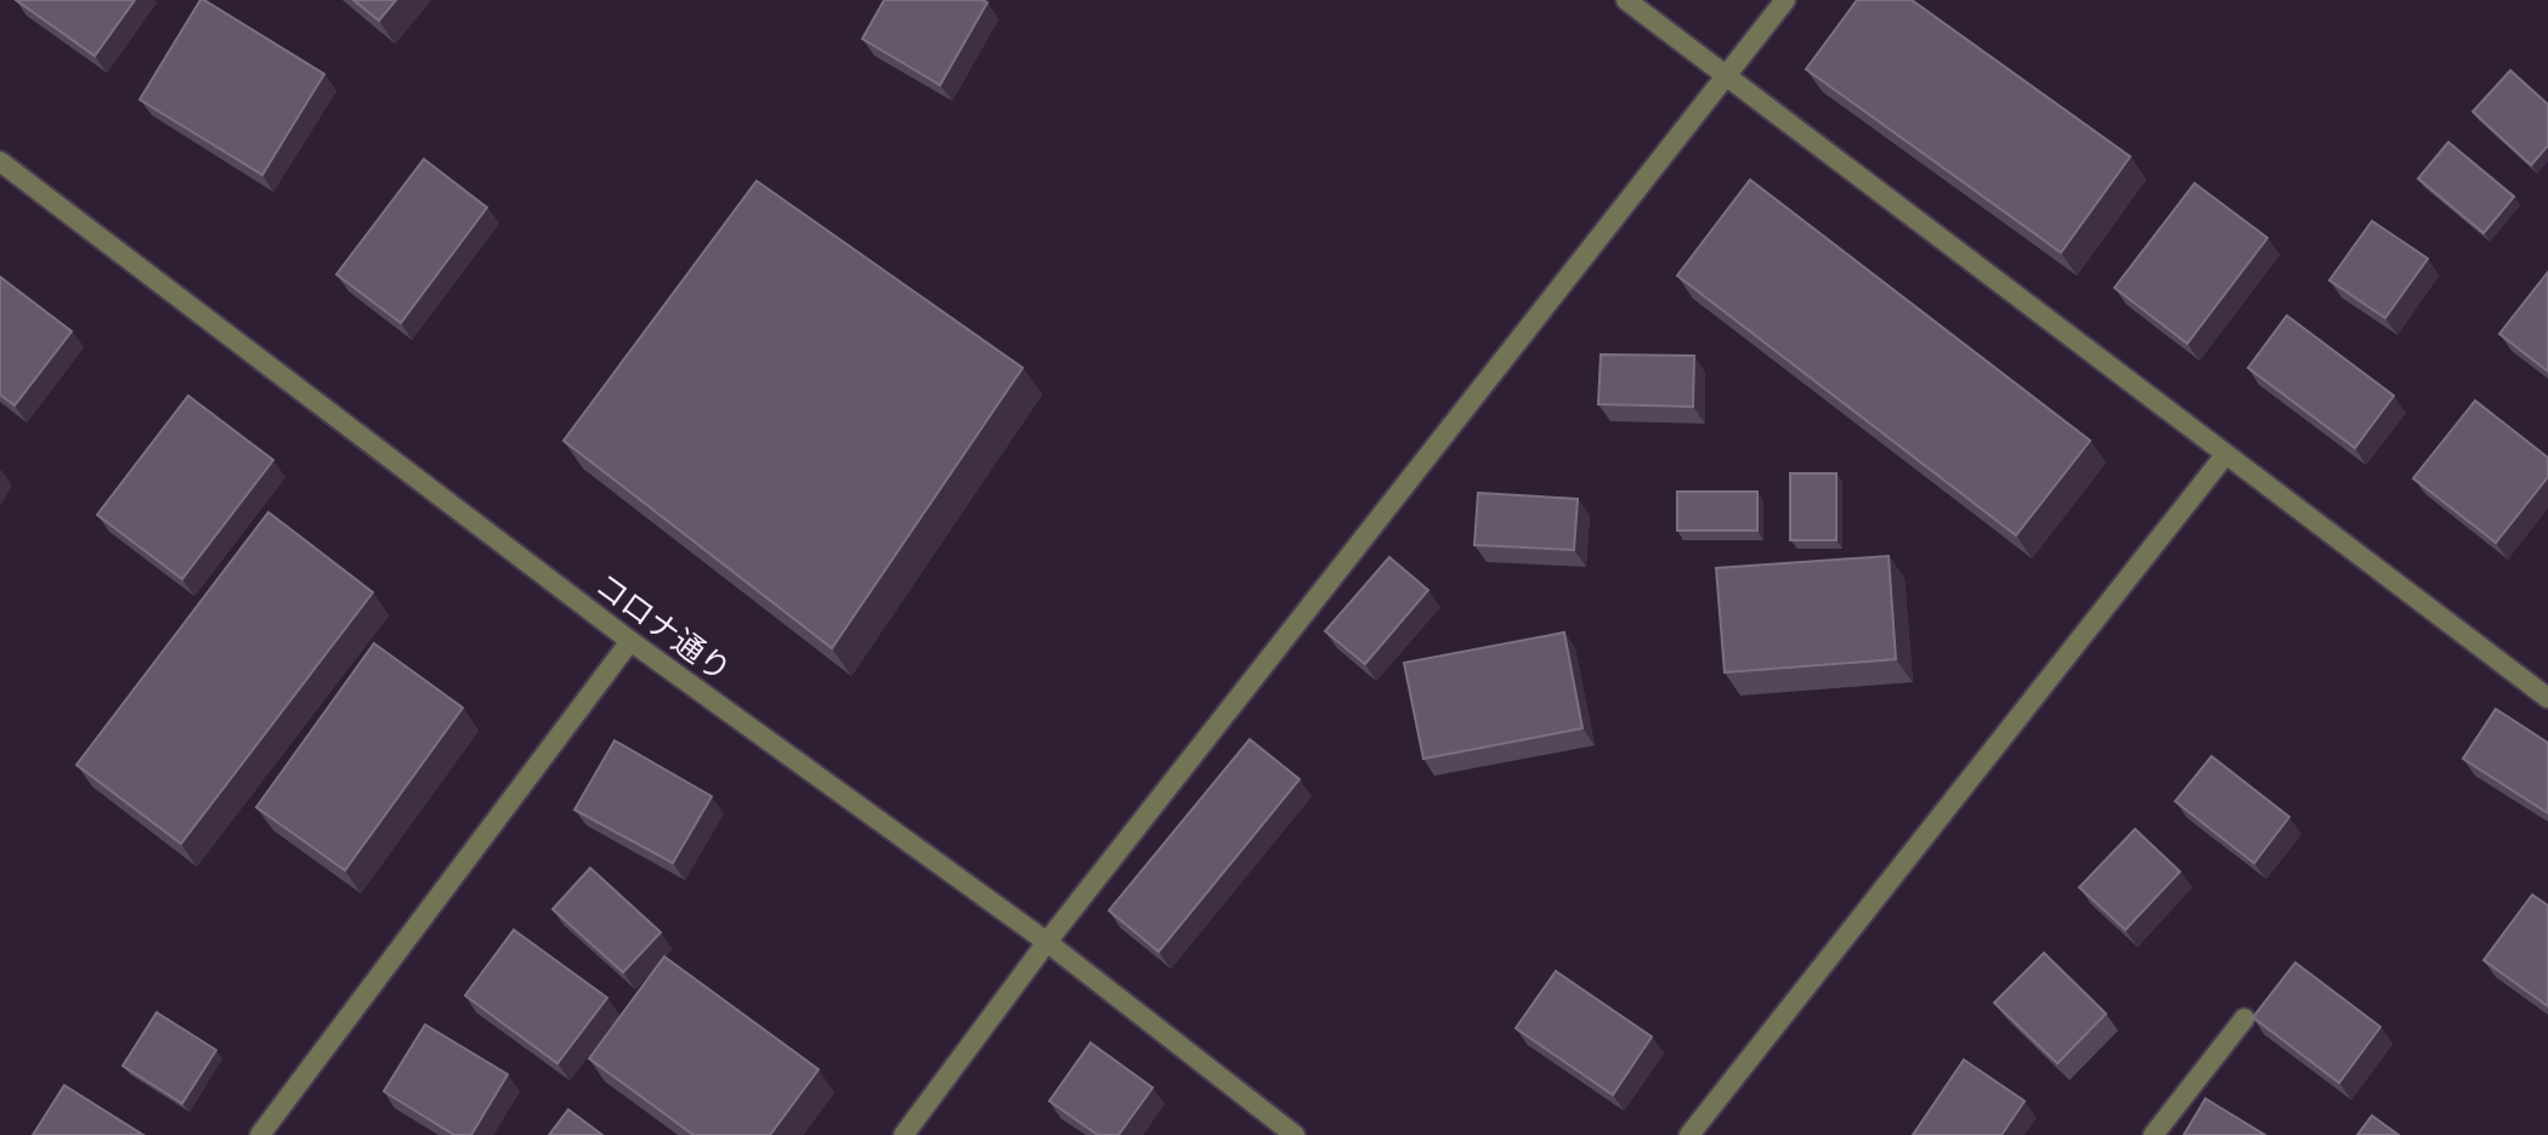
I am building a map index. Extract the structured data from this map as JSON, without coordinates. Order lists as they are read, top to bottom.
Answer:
{
  "streets": {
    "street": ["コロナ通り"]
  }
}
